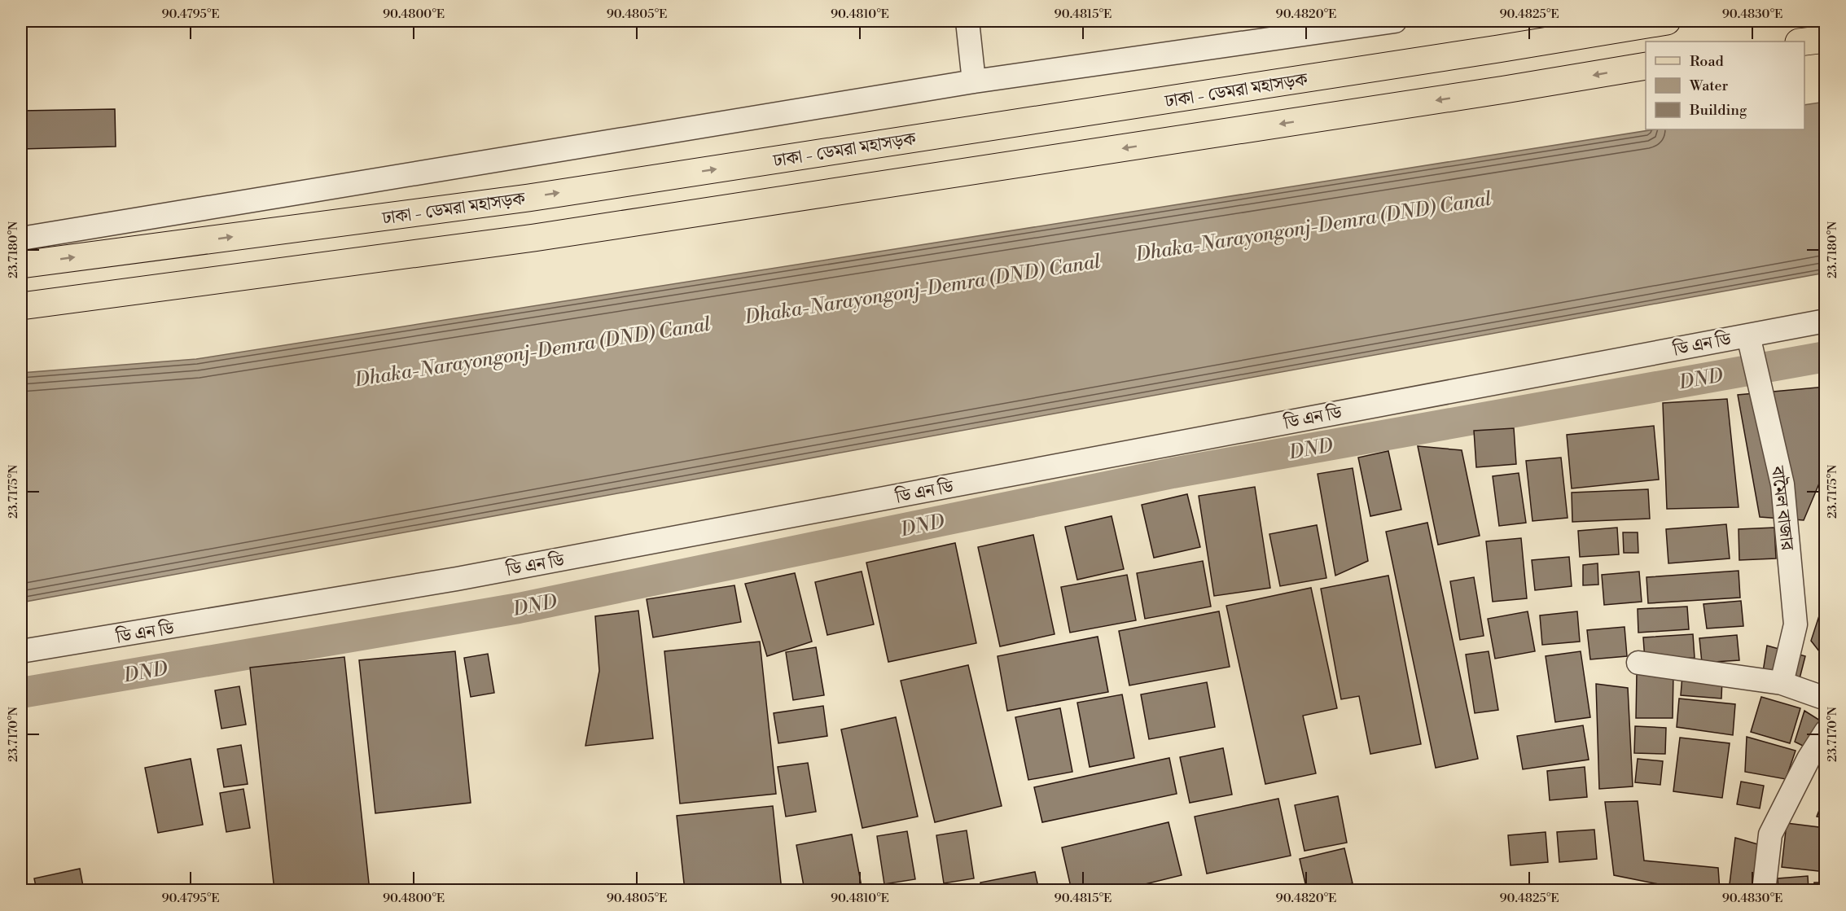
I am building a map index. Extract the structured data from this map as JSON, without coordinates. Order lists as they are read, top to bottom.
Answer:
{
  "streets": {
    "main road": ["ঢাকা - ডেমরা মহাসড়ক"],
    "street": ["ডি এন ডি", "বামৈল বাজার"]
  },
  "crossings": [
    ["ডি এন ডি", "বামৈল বাজার"]
  ],
  "water": ["Dhaka-Narayongonj-Demra (DND) Canal", "DND"],
  "legend": ["Road", "Water", "Building"],
  "coordinates": [
    "90.4795°E",
    "90.4800°E",
    "90.4805°E",
    "90.4810°E",
    "90.4815°E",
    "90.4820°E",
    "90.4825°E",
    "90.4830°E",
    "23.7180°N",
    "23.7175°N",
    "23.7170°N"
  ]
}
